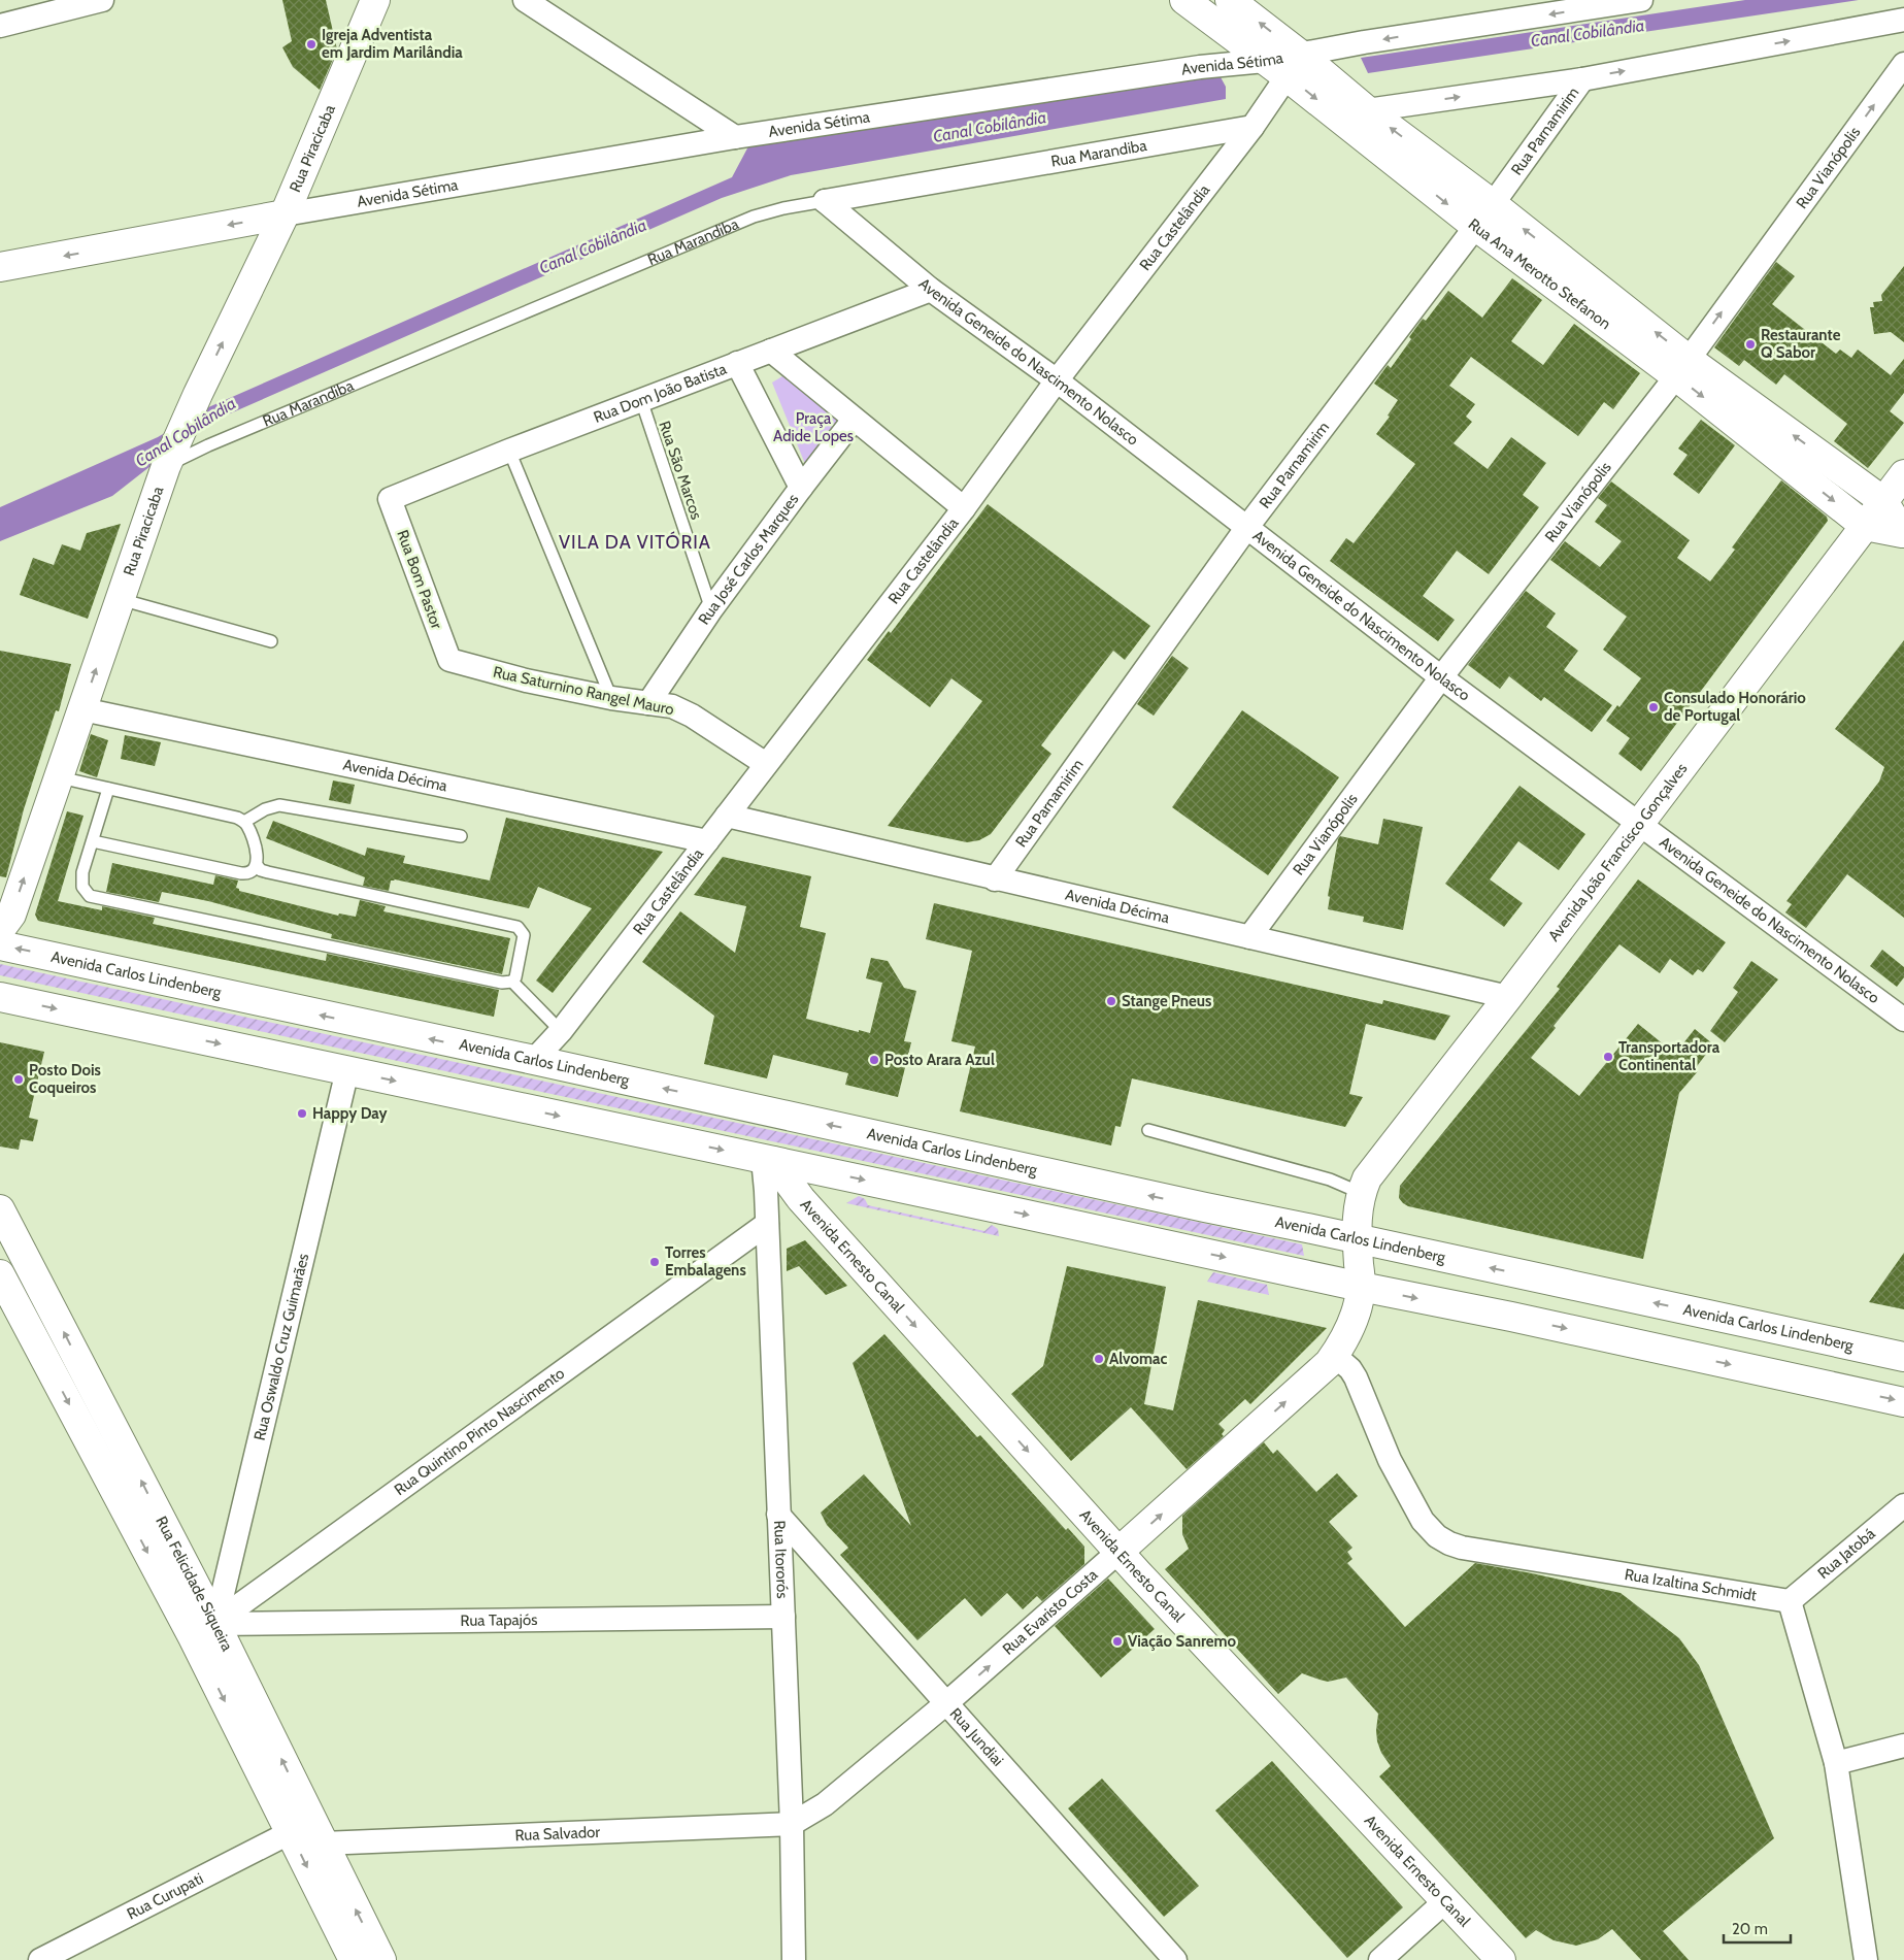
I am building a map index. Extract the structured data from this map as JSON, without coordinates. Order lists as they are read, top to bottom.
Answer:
{
  "streets": {
    "street": [
      "Avenida Sétima",
      "Rua Parnamirim",
      "Rua Piracicaba",
      "Rua Marandiba",
      "Rua Vianópolis",
      "Rua Castelândia",
      "Rua Ana Merotto Stefanon",
      "Avenida Geneide do Nascimento Nolasco",
      "Rua Dom João Batista",
      "Rua José Carlos Marques",
      "Rua Bom Pastor",
      "Rua Saturnino Rangel Mauro",
      "Avenida Décima",
      "Avenida João Francisco Gonçalves",
      "Avenida Carlos Lindenberg",
      "Avenida Ernesto Canal",
      "Rua Oswaldo Cruz Guimarães",
      "Rua Quintino Pinto Nascimento",
      "Rua Jatobá",
      "Rua Itororós",
      "Rua Felicidade Siqueira",
      "Rua Izaltina Schmidt",
      "Rua Evaristo Costa",
      "Rua Tapajós",
      "Rua Jundiai",
      "Rua Salvador",
      "Rua Curupati"
    ],
    "lane": ["Rua São Marcos"]
  },
  "crossings": [
    ["Avenida Sétima", "Rua Piracicaba"],
    ["Avenida Sétima", "Rua Castelândia"],
    ["Avenida Sétima", "Rua Ana Merotto Stefanon"],
    ["Rua Parnamirim", "Rua Ana Merotto Stefanon"],
    ["Rua Parnamirim", "Avenida Geneide do Nascimento Nolasco"],
    ["Rua Parnamirim", "Avenida Décima"],
    ["Rua Piracicaba", "Rua Marandiba"],
    ["Rua Piracicaba", "Avenida Décima"],
    ["Rua Marandiba", "Rua Castelândia"],
    ["Rua Marandiba", "Avenida Geneide do Nascimento Nolasco"],
    ["Rua Vianópolis", "Rua Ana Merotto Stefanon"],
    ["Rua Vianópolis", "Avenida Geneide do Nascimento Nolasco"],
    ["Rua Vianópolis", "Avenida Décima"],
    ["Rua Castelândia", "Rua Ana Merotto Stefanon"],
    ["Rua Castelândia", "Avenida Geneide do Nascimento Nolasco"],
    ["Rua Castelândia", "Rua Saturnino Rangel Mauro"],
    ["Rua Castelândia", "Avenida Décima"],
    ["Rua Castelândia", "Avenida Carlos Lindenberg"],
    ["Rua Ana Merotto Stefanon", "Avenida João Francisco Gonçalves"],
    ["Avenida Geneide do Nascimento Nolasco", "Rua Dom João Batista"],
    ["Avenida Geneide do Nascimento Nolasco", "Avenida João Francisco Gonçalves"],
    ["Rua Dom João Batista", "Rua São Marcos"],
    ["Rua Dom João Batista", "Rua Bom Pastor"],
    ["Rua São Marcos", "Rua José Carlos Marques"],
    ["Rua José Carlos Marques", "Rua Saturnino Rangel Mauro"],
    ["Rua Bom Pastor", "Rua Saturnino Rangel Mauro"],
    ["Avenida Décima", "Avenida João Francisco Gonçalves"],
    ["Avenida João Francisco Gonçalves", "Avenida Carlos Lindenberg"],
    ["Avenida Ernesto Canal", "Rua Itororós"],
    ["Avenida Ernesto Canal", "Rua Evaristo Costa"],
    ["Rua Oswaldo Cruz Guimarães", "Rua Quintino Pinto Nascimento"],
    ["Rua Oswaldo Cruz Guimarães", "Rua Felicidade Siqueira"],
    ["Rua Oswaldo Cruz Guimarães", "Rua Tapajós"],
    ["Rua Quintino Pinto Nascimento", "Rua Itororós"],
    ["Rua Quintino Pinto Nascimento", "Rua Felicidade Siqueira"],
    ["Rua Quintino Pinto Nascimento", "Rua Tapajós"],
    ["Rua Jatobá", "Rua Izaltina Schmidt"],
    ["Rua Itororós", "Rua Evaristo Costa"],
    ["Rua Itororós", "Rua Tapajós"],
    ["Rua Itororós", "Rua Jundiai"],
    ["Rua Itororós", "Rua Salvador"],
    ["Rua Felicidade Siqueira", "Rua Tapajós"],
    ["Rua Felicidade Siqueira", "Rua Salvador"],
    ["Rua Felicidade Siqueira", "Rua Curupati"],
    ["Rua Izaltina Schmidt", "Rua Evaristo Costa"],
    ["Rua Evaristo Costa", "Rua Jundiai"],
    ["Rua Evaristo Costa", "Rua Salvador"]
  ],
  "one_way": ["Rua Piracicaba", "Avenida Ernesto Canal", "Rua Evaristo Costa"],
  "districts": ["VILA DA VITÓRIA"],
  "water": ["Canal Cobilândia"],
  "parks": ["Praça Adide Lopes"],
  "places": [
    "Igreja Adventista em Jardim Marilândia",
    "Restaurante Q Sabor",
    "Consulado Honorário de Portugal",
    "Stange Pneus",
    "Transportadora Continental",
    "Posto Arara Azul",
    "Posto Dois Coqueiros",
    "Happy Day",
    "Torres Embalagens",
    "Alvomac",
    "Viação Sanremo"
  ],
  "scale_bar": "20 m"
}
